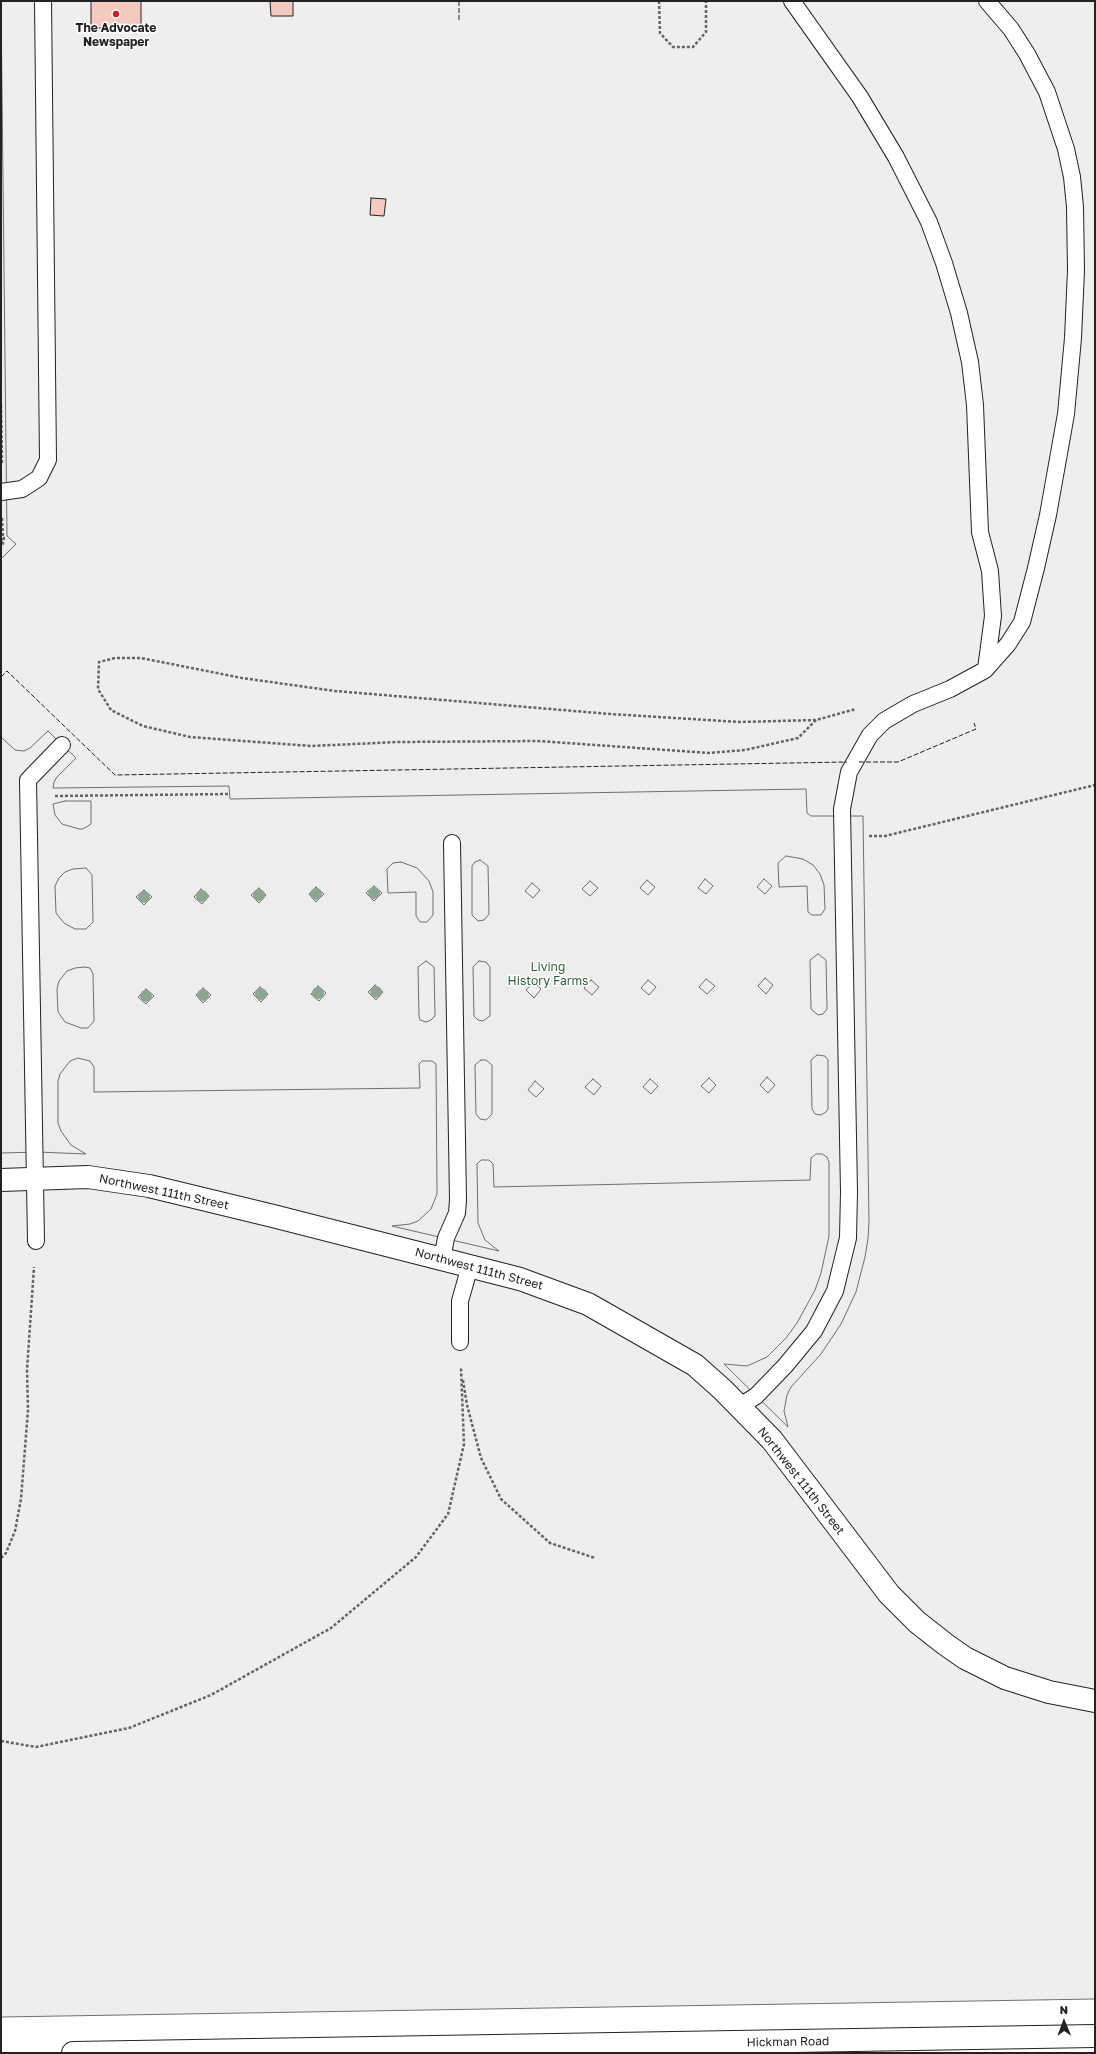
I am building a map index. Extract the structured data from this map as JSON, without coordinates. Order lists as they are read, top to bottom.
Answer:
{
  "streets": {
    "street": ["Northwest 111th Street", "Hickman Road"]
  },
  "parks": ["Living History Farms"],
  "places": ["The Advocate Newspaper"],
  "north": "top"
}
